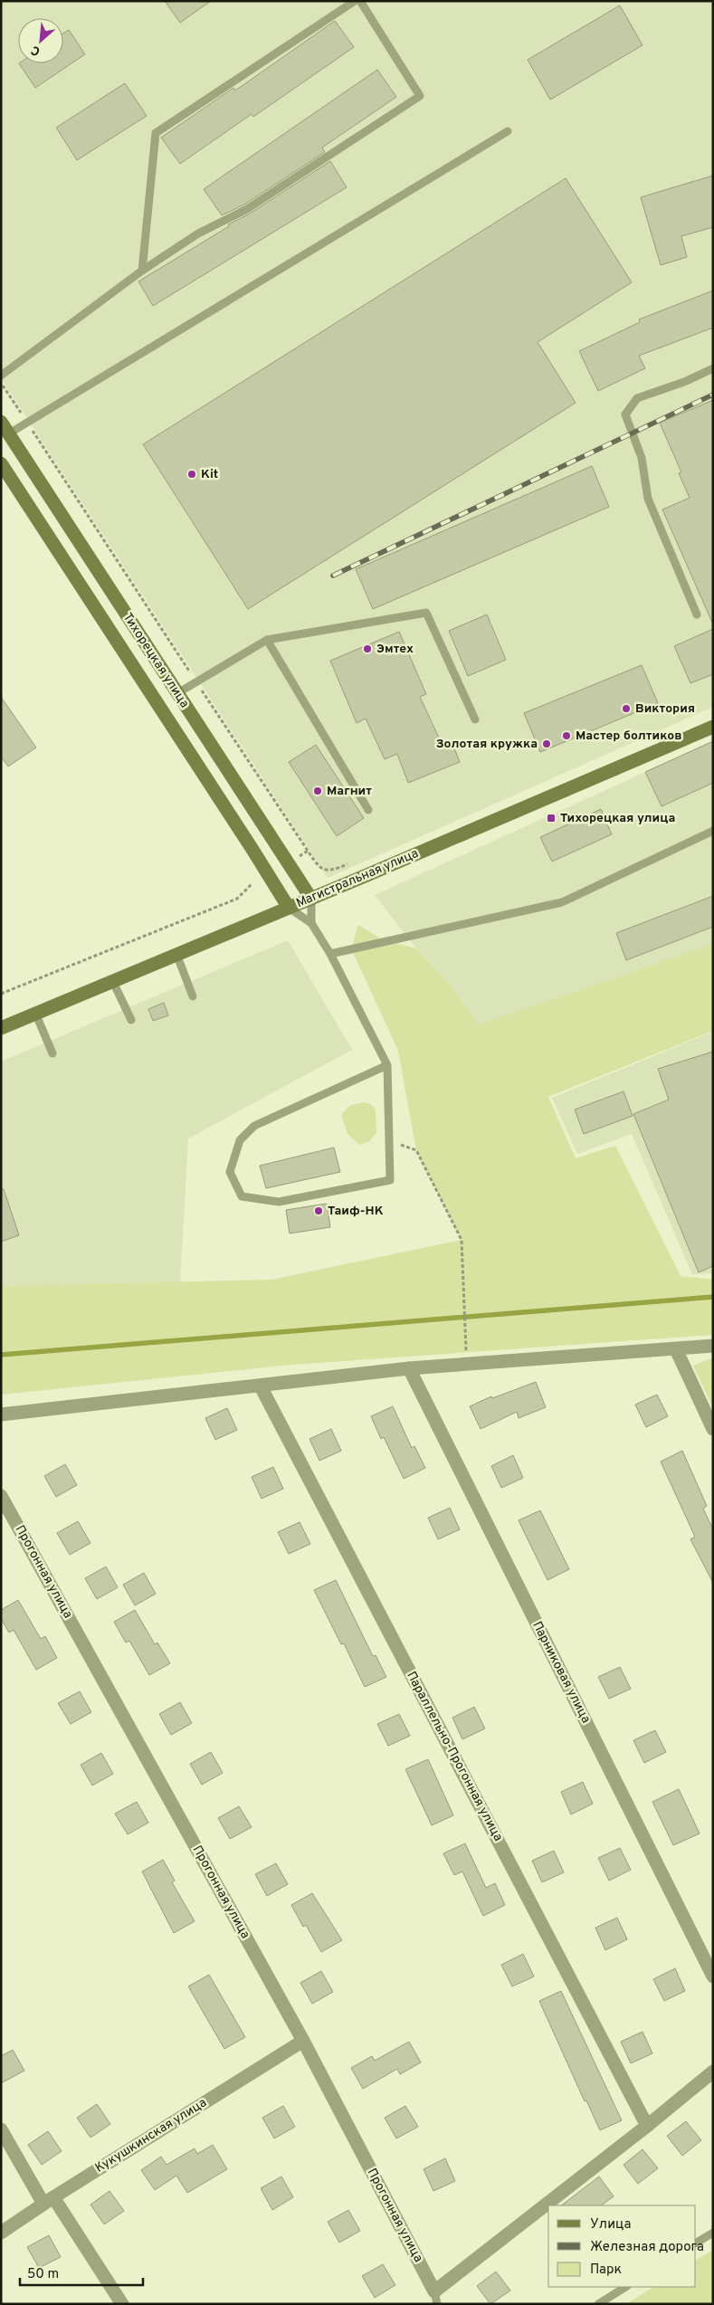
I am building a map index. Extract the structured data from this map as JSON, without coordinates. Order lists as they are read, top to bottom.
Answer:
{
  "streets": {
    "main road": ["Тихорецкая улица", "Магистральная улица"],
    "street": [
      "Прогонная улица",
      "Парниковая улица",
      "Параллельно-Прогонная улица",
      "Кукушкинская улица"
    ]
  },
  "crossings": [
    ["Тихорецкая улица", "Магистральная улица"],
    ["Прогонная улица", "Кукушкинская улица"]
  ],
  "places": {
    "other": [
      "Kit",
      "Эмтех",
      "Виктория",
      "Мастер болтиков",
      "Золотая кружка",
      "Магнит",
      "Таиф-НК"
    ],
    "transit": ["Тихорецкая улица"]
  },
  "legend": ["Улица", "Железная дорога", "Парк"],
  "scale_bar": "50 m",
  "north": "bottom left"
}
